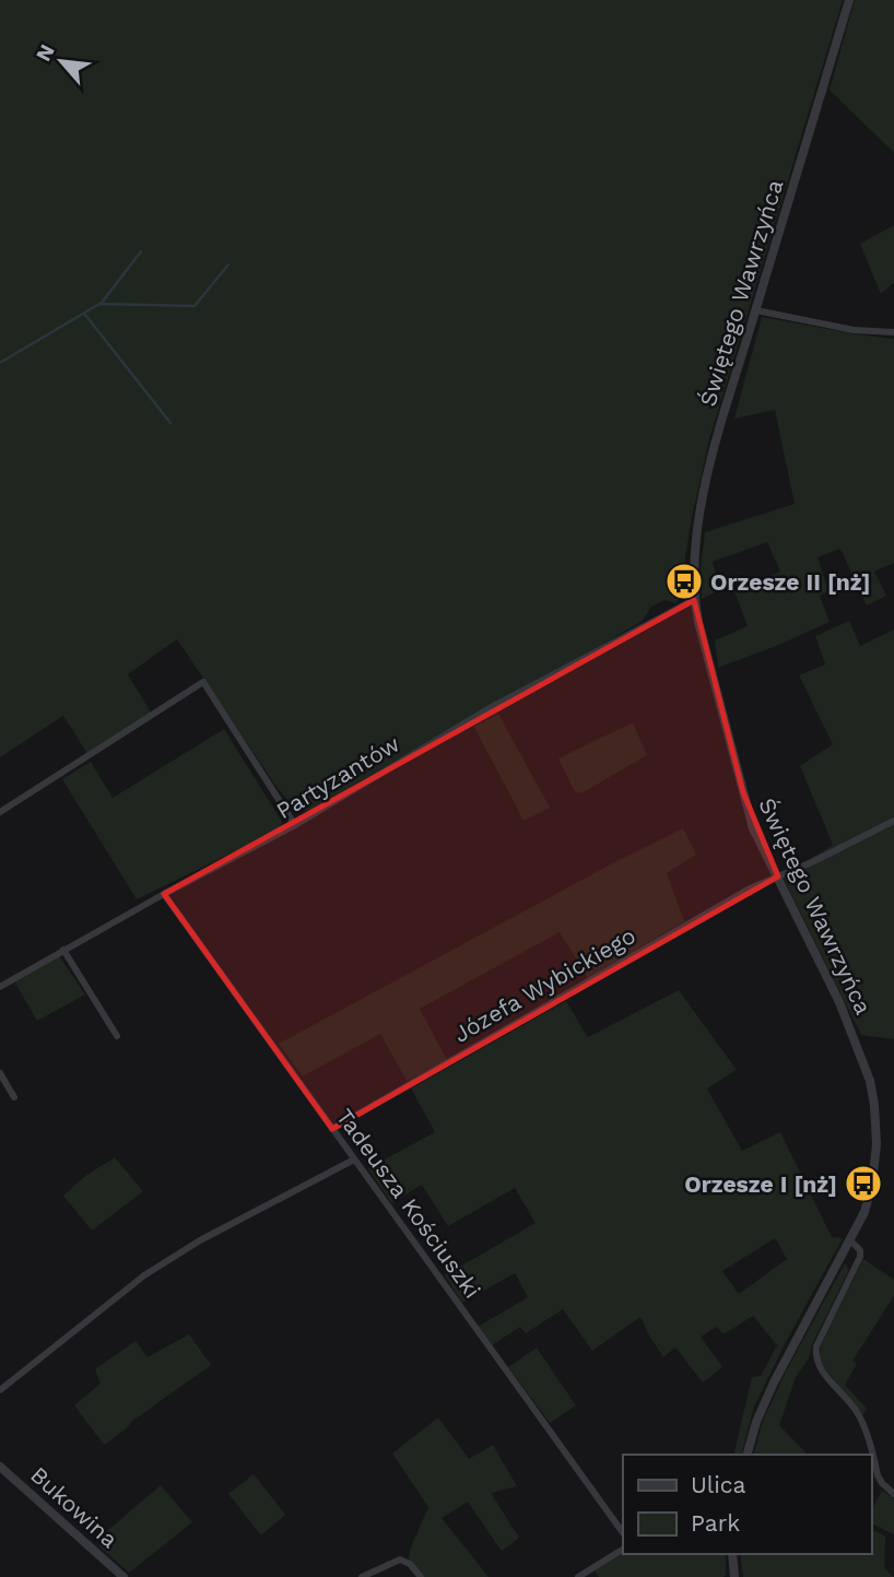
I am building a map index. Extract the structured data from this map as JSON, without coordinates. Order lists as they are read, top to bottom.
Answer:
{
  "streets": {
    "street": [
      "Świętego Wawrzyńca",
      "Partyzantów",
      "Józefa Wybickiego",
      "Tadeusza Kościuszki",
      "Bukowina"
    ]
  },
  "crossings": [
    ["Świętego Wawrzyńca", "Partyzantów"],
    ["Świętego Wawrzyńca", "Józefa Wybickiego"],
    ["Partyzantów", "Tadeusza Kościuszki"],
    ["Józefa Wybickiego", "Tadeusza Kościuszki"]
  ],
  "places": {
    "bus stop": ["Orzesze II [nż]", "Orzesze I [nż]"]
  },
  "legend": ["Ulica", "Park"],
  "north": "top left"
}
